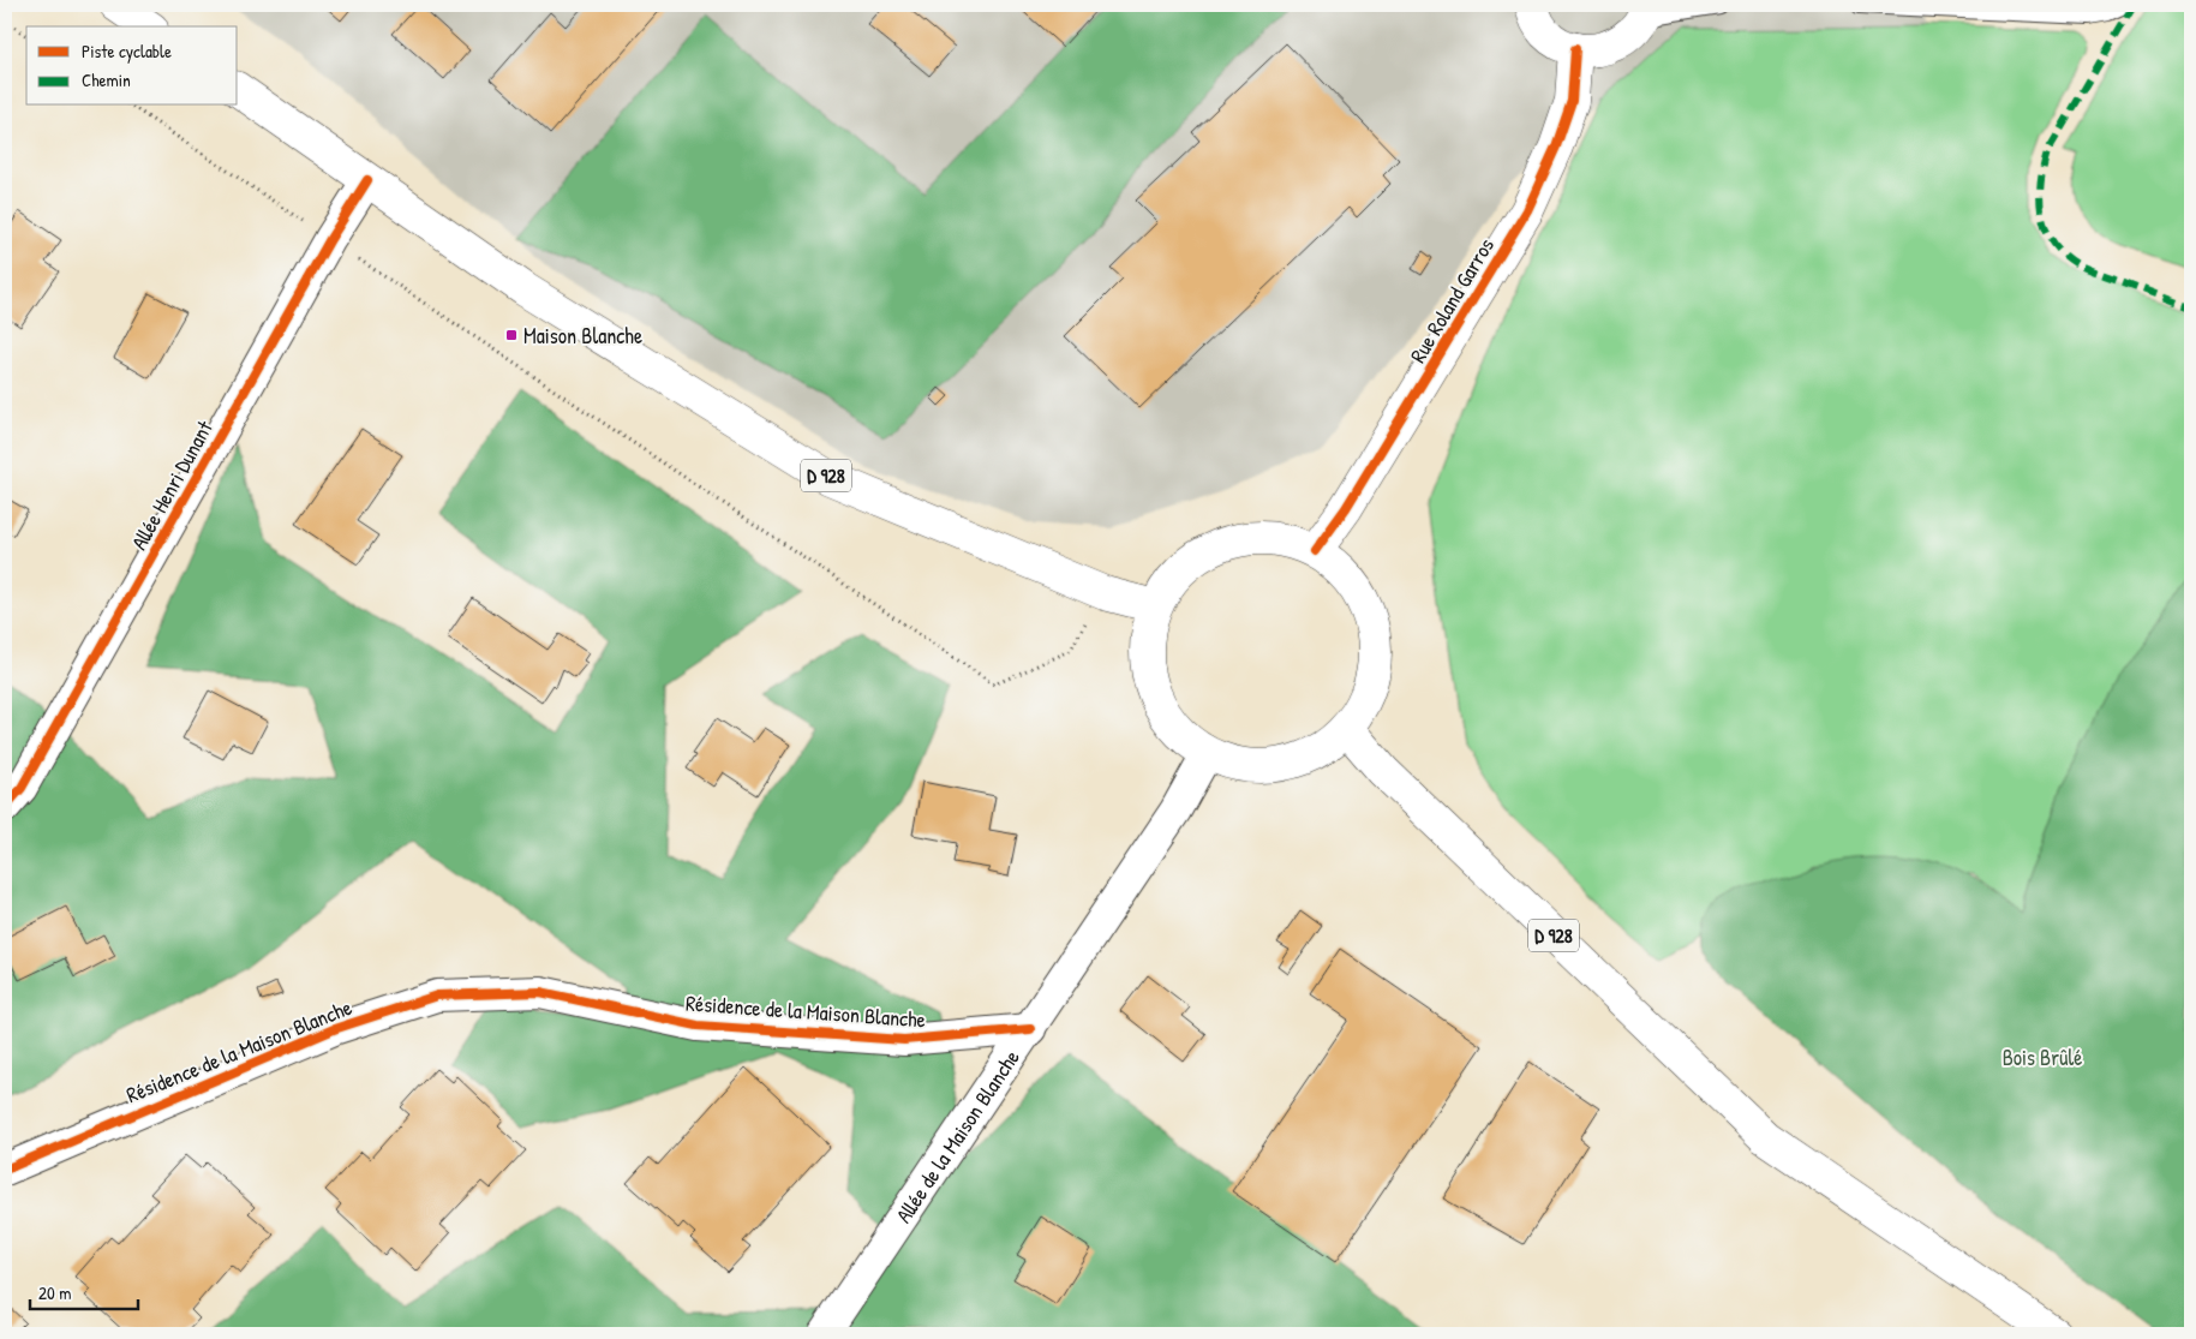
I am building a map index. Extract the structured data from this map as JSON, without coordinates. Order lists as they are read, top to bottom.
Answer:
{
  "streets": {
    "main road": ["Rue Roland Garros", "D 928"],
    "street": ["Allée Henri Dunant", "Résidence de la Maison Blanche", "Allée de la Maison Blanche"]
  },
  "crossings": [
    ["D 928", "Allée Henri Dunant"],
    ["Résidence de la Maison Blanche", "Allée de la Maison Blanche"]
  ],
  "parks": ["Bois Brûlé"],
  "places": {
    "transit": ["Maison Blanche"]
  },
  "legend": ["Piste cyclable", "Chemin"],
  "scale_bar": "20 m"
}
